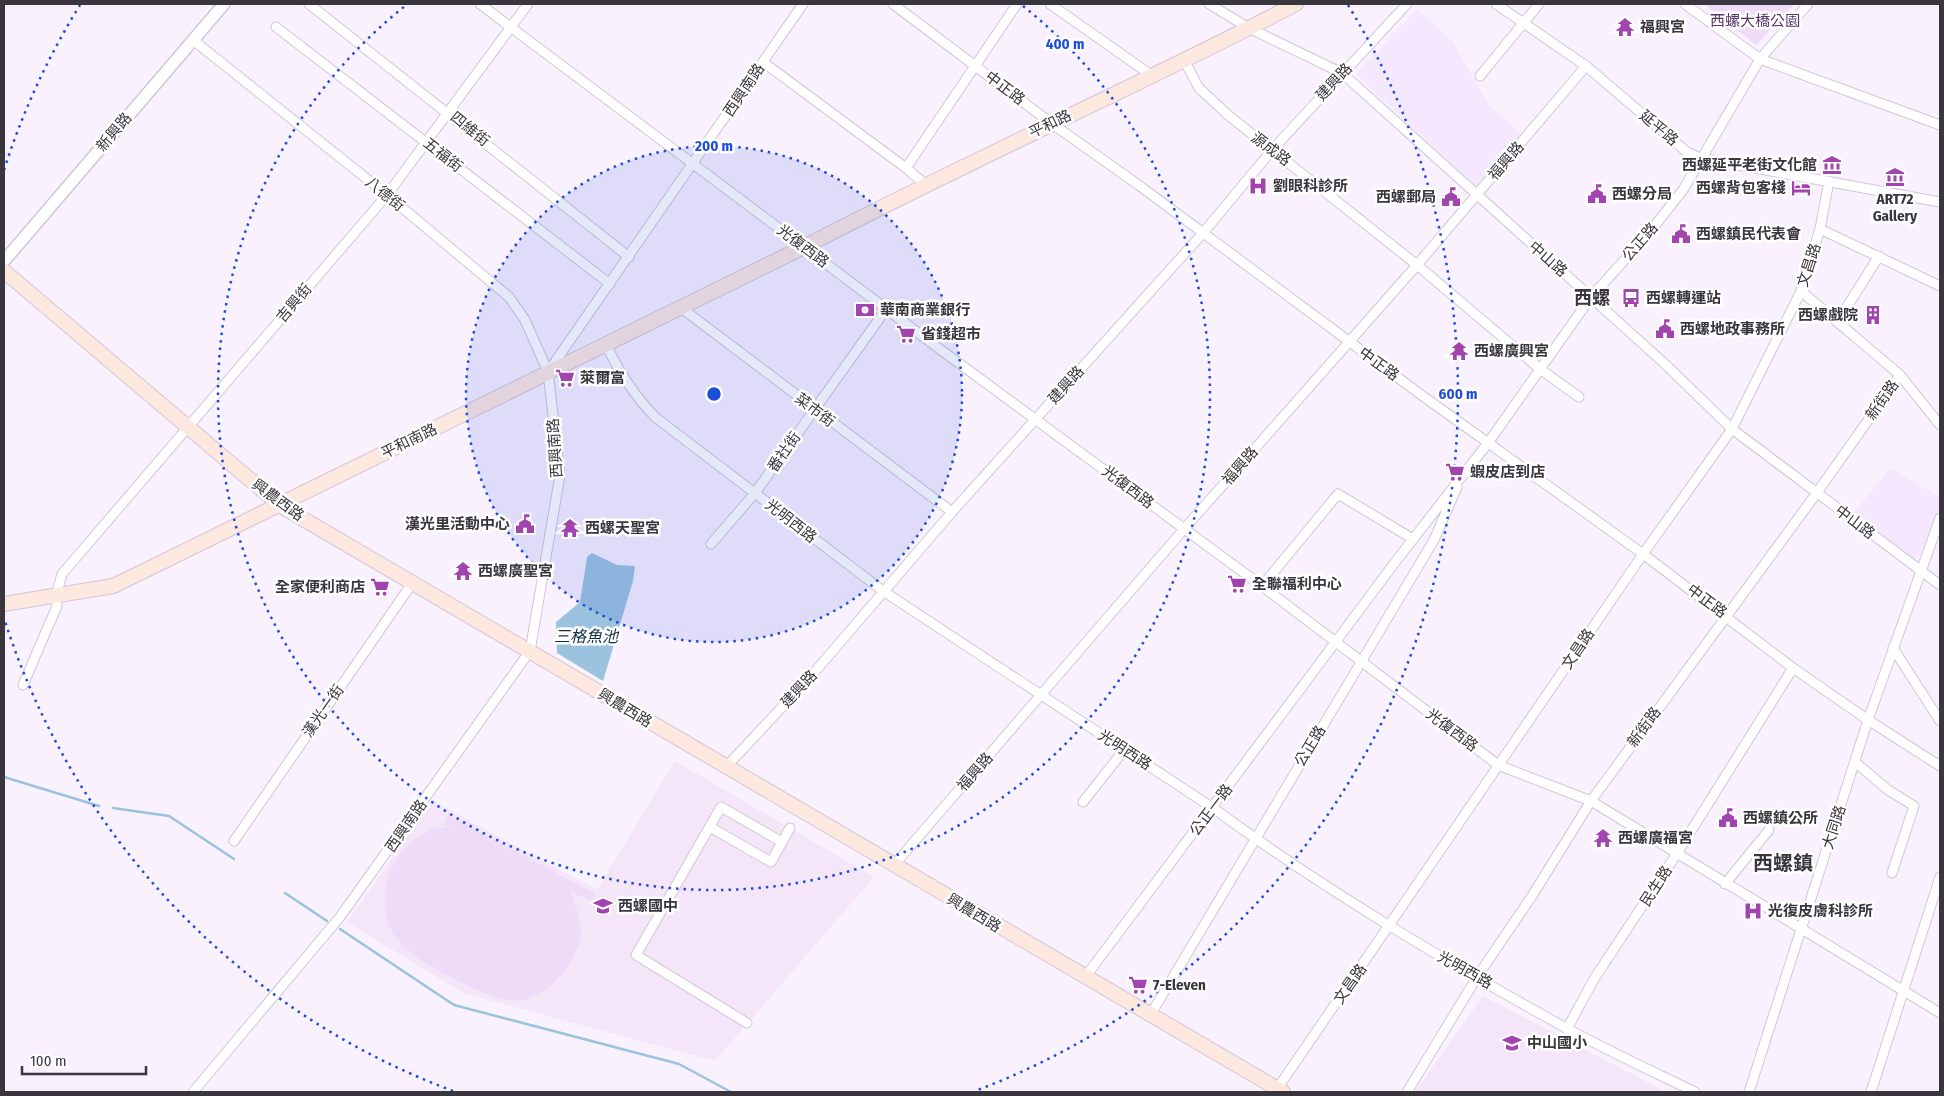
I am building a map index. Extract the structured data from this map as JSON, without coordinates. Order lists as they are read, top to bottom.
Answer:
{
  "streets": {
    "main road": ["平和路", "平和南路", "興農西路"],
    "street": [
      "建興路",
      "中正路",
      "西興南路",
      "延平路",
      "四維街",
      "新興路",
      "源成路",
      "五福街",
      "福興路",
      "八德街",
      "公正路",
      "光復西路",
      "中山路",
      "文昌路",
      "吉興街",
      "新街路",
      "菜市街",
      "番社街",
      "光明西路",
      "漢光一街",
      "公正一路",
      "大同路",
      "民生路"
    ]
  },
  "crossings": [
    ["建興路", "中正路"],
    ["建興路", "源成路"],
    ["建興路", "光復西路"],
    ["建興路", "中山路"],
    ["建興路", "菜市街"],
    ["建興路", "興農西路"],
    ["建興路", "光明西路"],
    ["中正路", "平和路"],
    ["中正路", "福興路"],
    ["中正路", "公正路"],
    ["中正路", "文昌路"],
    ["中正路", "新街路"],
    ["中正路", "大同路"],
    ["中正路", "民生路"],
    ["西興南路", "四維街"],
    ["西興南路", "五福街"],
    ["西興南路", "八德街"],
    ["西興南路", "光復西路"],
    ["西興南路", "平和南路"],
    ["西興南路", "興農西路"],
    ["平和路", "源成路"],
    ["平和路", "光復西路"],
    ["平和路", "中山路"],
    ["平和路", "平和南路"],
    ["延平路", "福興路"],
    ["延平路", "公正路"],
    ["延平路", "文昌路"],
    ["四維街", "吉興街"],
    ["新興路", "八德街"],
    ["源成路", "福興路"],
    ["源成路", "公正路"],
    ["五福街", "吉興街"],
    ["福興路", "光復西路"],
    ["福興路", "中山路"],
    ["福興路", "興農西路"],
    ["福興路", "光明西路"],
    ["八德街", "吉興街"],
    ["八德街", "平和南路"],
    ["公正路", "光復西路"],
    ["公正路", "中山路"],
    ["公正路", "興農西路"],
    ["公正路", "光明西路"],
    ["公正路", "公正一路"],
    ["光復西路", "文昌路"],
    ["光復西路", "吉興街"],
    ["光復西路", "新街路"],
    ["光復西路", "平和南路"],
    ["光復西路", "番社街"],
    ["光復西路", "公正一路"],
    ["光復西路", "大同路"],
    ["光復西路", "民生路"],
    ["中山路", "文昌路"],
    ["中山路", "新街路"],
    ["中山路", "大同路"],
    ["文昌路", "興農西路"],
    ["文昌路", "光明西路"],
    ["吉興街", "平和南路"],
    ["吉興街", "興農西路"],
    ["新街路", "光明西路"],
    ["菜市街", "平和南路"],
    ["菜市街", "番社街"],
    ["平和南路", "興農西路"],
    ["平和南路", "光明西路"],
    ["番社街", "光明西路"],
    ["興農西路", "漢光一街"],
    ["興農西路", "公正一路"],
    ["光明西路", "公正一路"],
    ["光明西路", "民生路"]
  ],
  "districts": ["西螺", "西螺鎮"],
  "water": ["三格魚池"],
  "parks": ["西螺大橋公園"],
  "places": {
    "temple": [
      "福興宮",
      "西螺廣興宮",
      "西螺天聖宮",
      "西螺廣聖宮",
      "西螺廣福宮"
    ],
    "museum": ["西螺延平老街文化館", "ART72 Gallery"],
    "hospital": ["劉眼科診所", "光復皮膚科診所"],
    "hotel": ["西螺背包客棧"],
    "public building": [
      "西螺分局",
      "西螺郵局",
      "西螺鎮民代表會",
      "西螺地政事務所",
      "漢光里活動中心",
      "西螺鎮公所"
    ],
    "bus stop": ["西螺轉運站"],
    "bank": ["華南商業銀行"],
    "building": ["西螺戲院"],
    "supermarket": [
      "省錢超市",
      "萊爾富",
      "蝦皮店到店",
      "全聯福利中心",
      "全家便利商店",
      "7-Eleven"
    ],
    "school or university": ["西螺國中", "中山國小"]
  },
  "scale_bar": "100 m",
  "rings": ["400 m", "200 m", "600 m"]
}
